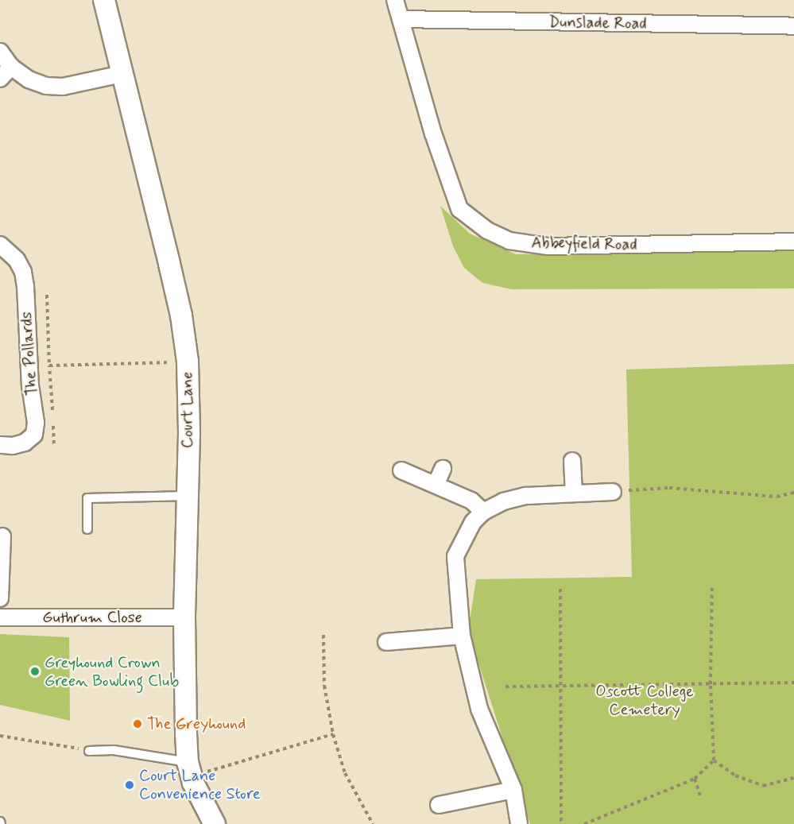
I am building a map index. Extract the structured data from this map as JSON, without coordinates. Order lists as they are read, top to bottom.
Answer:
{
  "streets": {
    "street": [
      "Dunslade Road",
      "Abbeyfield Road",
      "The Pollards",
      "Court Lane",
      "Guthrum Close"
    ]
  },
  "crossings": [
    ["Dunslade Road", "Abbeyfield Road"],
    ["Court Lane", "Guthrum Close"]
  ],
  "parks": ["Oscott College Cemetery"],
  "places": ["Greyhound Crown Green Bowling Club", "The Greyhound", "Court Lane Convenience Store"]
}
